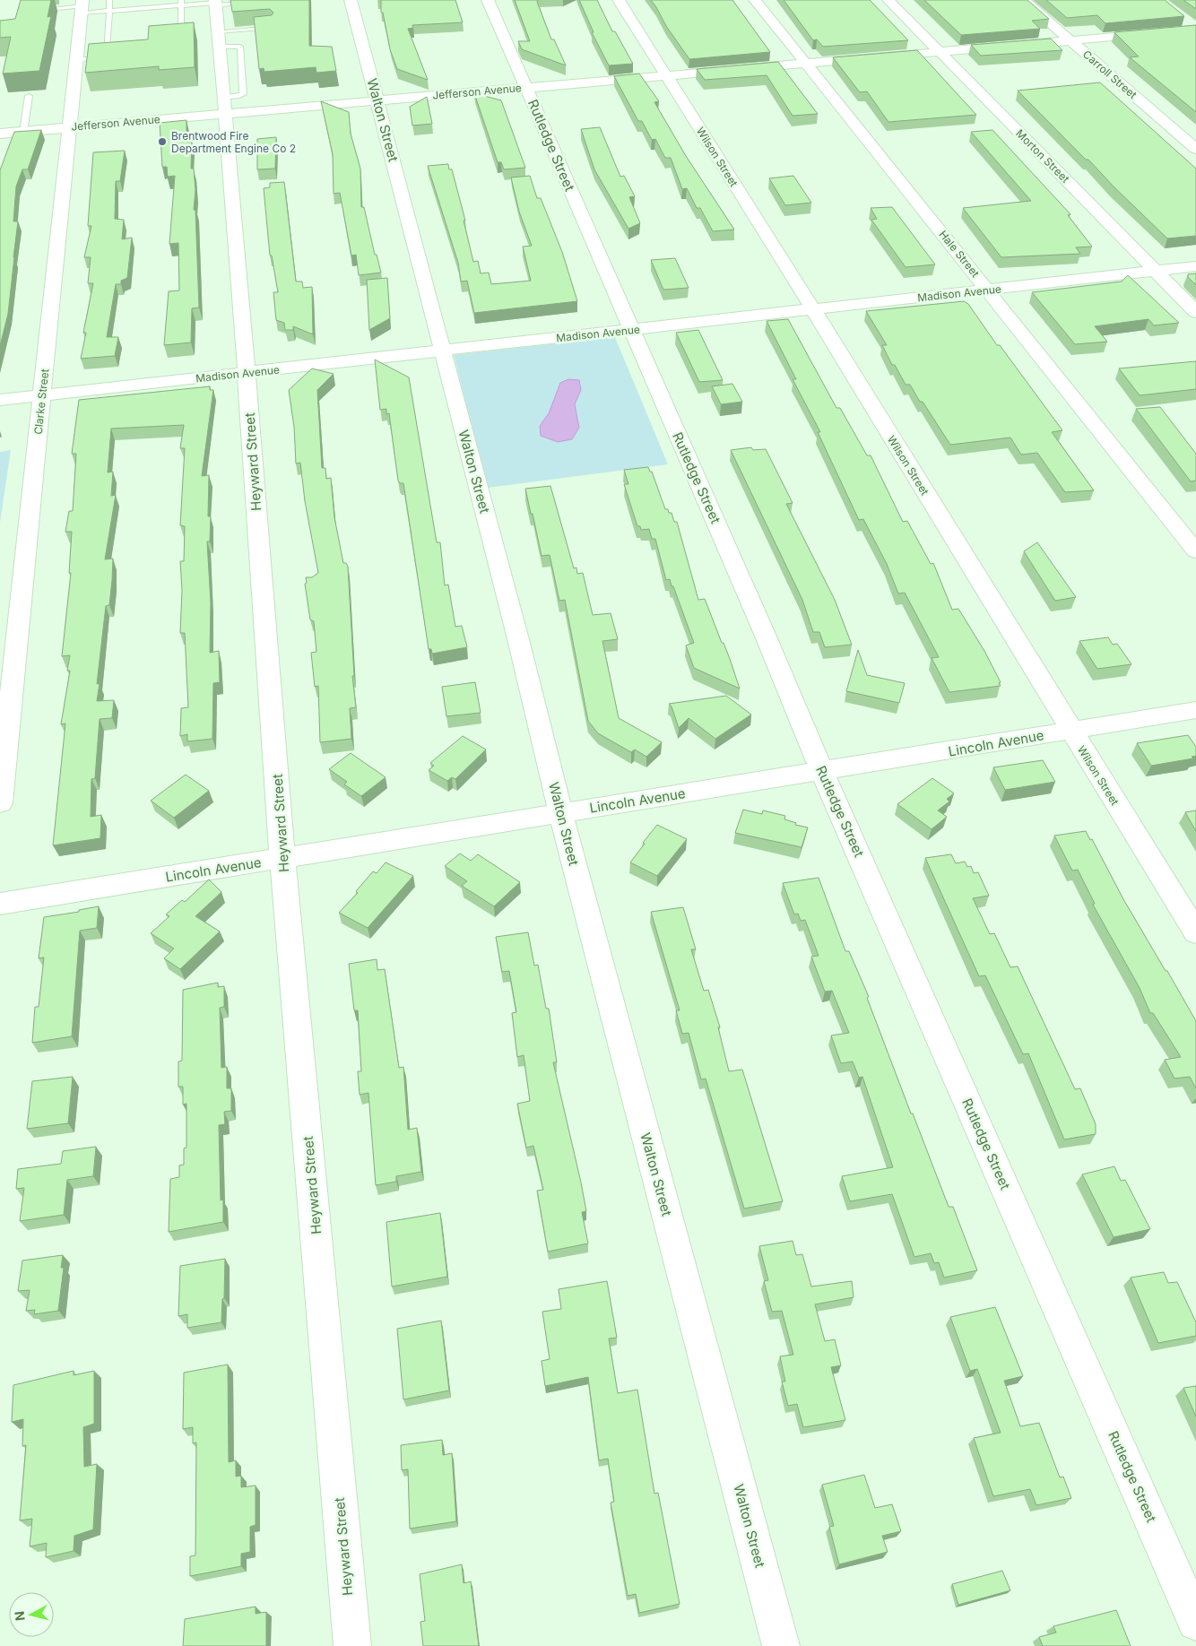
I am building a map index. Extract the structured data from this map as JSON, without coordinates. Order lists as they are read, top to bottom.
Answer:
{
  "streets": {
    "street": [
      "Carroll Street",
      "Jefferson Avenue",
      "Walton Street",
      "Rutledge Street",
      "Morton Street",
      "Wilson Street",
      "Hale Street",
      "Madison Avenue",
      "Clarke Street",
      "Heyward Street",
      "Lincoln Avenue"
    ]
  },
  "crossings": [
    ["Carroll Street", "Jefferson Avenue"],
    ["Jefferson Avenue", "Walton Street"],
    ["Jefferson Avenue", "Rutledge Street"],
    ["Jefferson Avenue", "Morton Street"],
    ["Jefferson Avenue", "Wilson Street"],
    ["Jefferson Avenue", "Hale Street"],
    ["Jefferson Avenue", "Clarke Street"],
    ["Jefferson Avenue", "Heyward Street"],
    ["Walton Street", "Madison Avenue"],
    ["Walton Street", "Lincoln Avenue"],
    ["Rutledge Street", "Madison Avenue"],
    ["Rutledge Street", "Lincoln Avenue"],
    ["Morton Street", "Madison Avenue"],
    ["Wilson Street", "Madison Avenue"],
    ["Wilson Street", "Lincoln Avenue"],
    ["Hale Street", "Madison Avenue"],
    ["Madison Avenue", "Clarke Street"],
    ["Madison Avenue", "Heyward Street"],
    ["Heyward Street", "Lincoln Avenue"]
  ],
  "places": ["Brentwood Fire Department Engine Co 2"],
  "north": "left"
}
